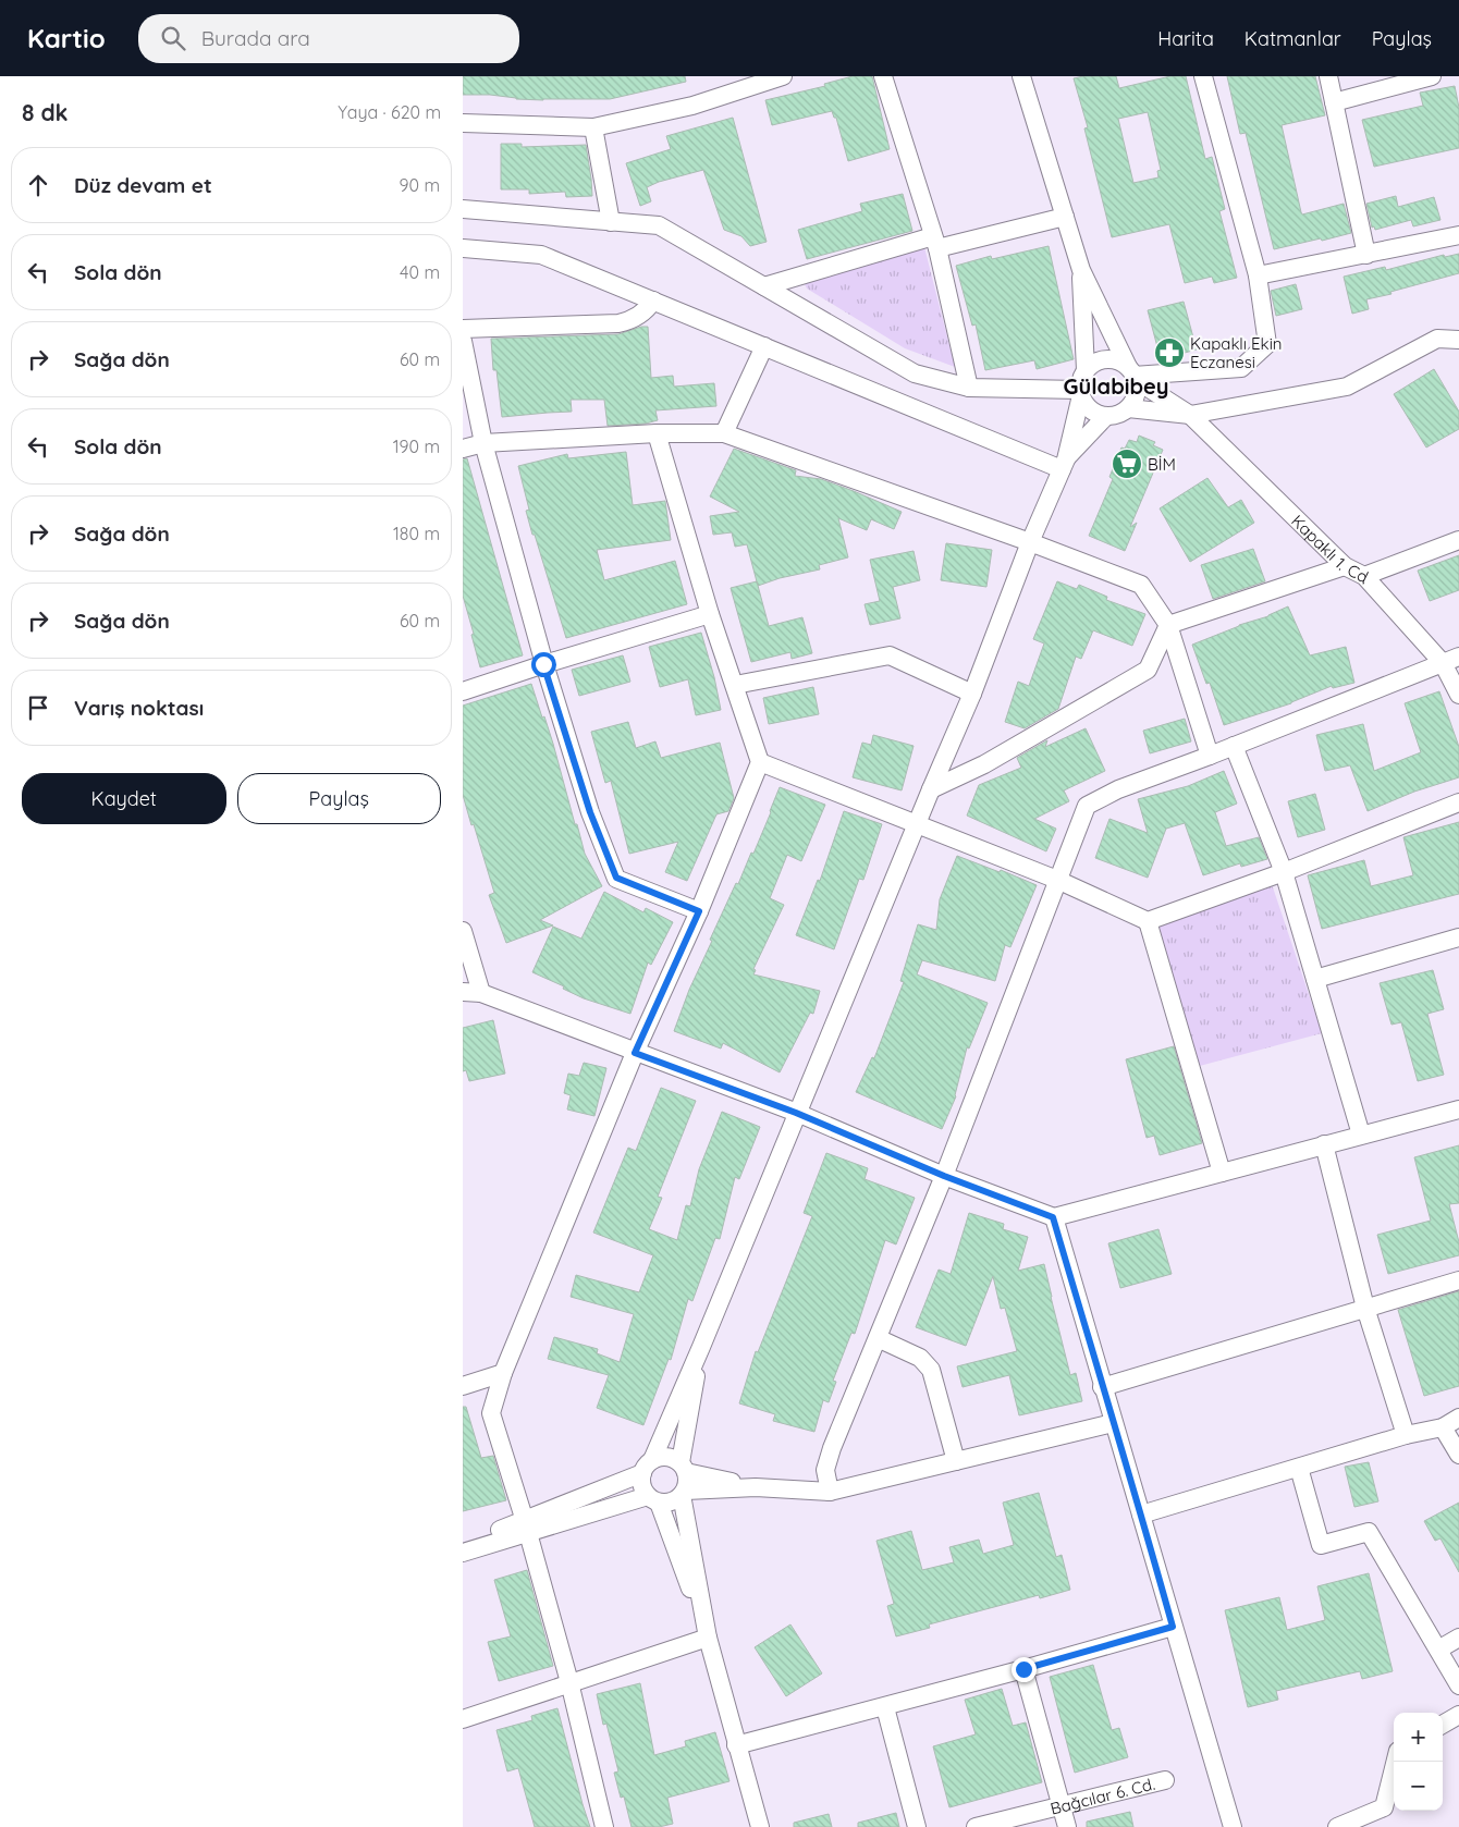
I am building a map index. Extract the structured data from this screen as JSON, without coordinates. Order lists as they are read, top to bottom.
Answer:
{
  "streets": {
    "street": ["Kapaklı 1. Cd.", "Bağcılar 6. Cd."]
  },
  "districts": ["Gülabibey"],
  "places": {
    "pharmacy": ["Kapaklı Ekin Eczanesi"],
    "supermarket": ["BİM"]
  },
  "page": {
    "header": "Kartio",
    "search": "Burada ara",
    "nav": ["Harita", "Katmanlar", "Paylaş"],
    "heading": ["8 dk", "Yaya · 620 m"],
    "list": [
      ["Düz devam et", "90 m"],
      ["Sola dön", "40 m"],
      ["Sağa dön", "60 m"],
      ["Sola dön", "190 m"],
      ["Sağa dön", "180 m"],
      ["Sağa dön", "60 m"],
      "Varış noktası"
    ],
    "buttons": ["Kaydet", "Paylaş"],
    "map_buttons": ["+", "−"]
  }
}
